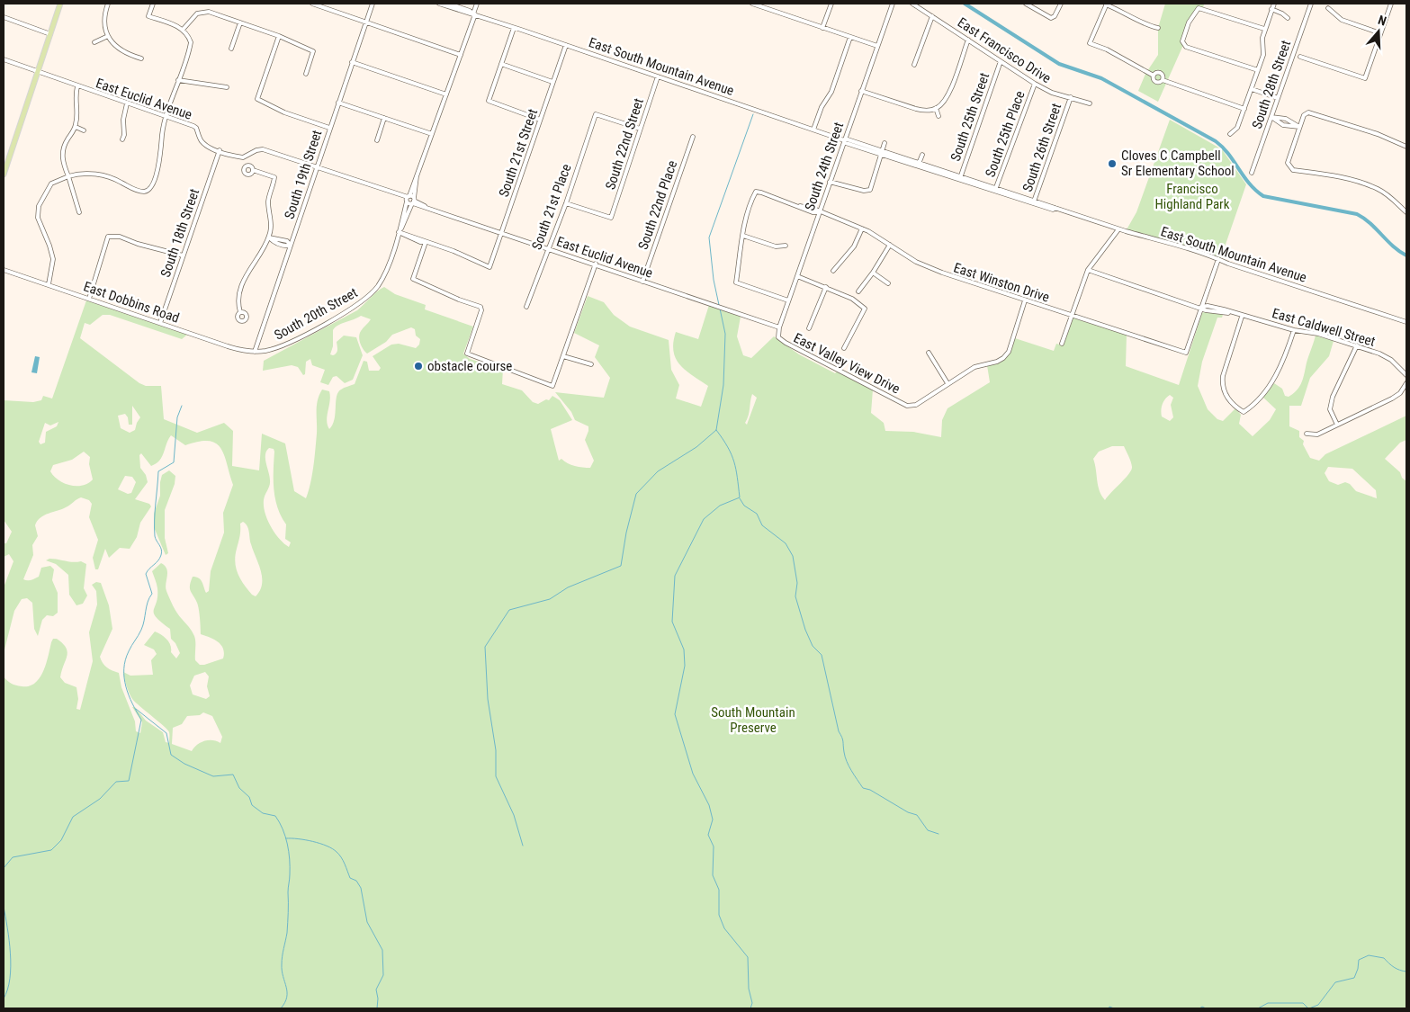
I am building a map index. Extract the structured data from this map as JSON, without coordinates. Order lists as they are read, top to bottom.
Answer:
{
  "streets": {
    "street": [
      "East Francisco Drive",
      "East South Mountain Avenue",
      "South 28th Street",
      "East Euclid Avenue",
      "South 25th Street",
      "South 25th Place",
      "South 22nd Street",
      "South 26th Street",
      "South 21st Street",
      "South 24th Street",
      "South 19th Street",
      "South 22nd Place",
      "South 21st Place",
      "South 18th Street",
      "East Winston Drive",
      "East Dobbins Road",
      "South 20th Street",
      "East Caldwell Street",
      "East Valley View Drive"
    ]
  },
  "crossings": [
    ["East Francisco Drive", "South 25th Street"],
    ["East Francisco Drive", "South 25th Place"],
    ["East Francisco Drive", "South 26th Street"],
    ["East South Mountain Avenue", "South 25th Street"],
    ["East South Mountain Avenue", "South 25th Place"],
    ["East South Mountain Avenue", "South 22nd Street"],
    ["East South Mountain Avenue", "South 26th Street"],
    ["East South Mountain Avenue", "South 21st Street"],
    ["East South Mountain Avenue", "South 24th Street"],
    ["East South Mountain Avenue", "South 20th Street"],
    ["East Euclid Avenue", "South 21st Street"],
    ["East Euclid Avenue", "South 24th Street"],
    ["East Euclid Avenue", "South 19th Street"],
    ["East Euclid Avenue", "South 22nd Place"],
    ["East Euclid Avenue", "South 21st Place"],
    ["East Euclid Avenue", "South 18th Street"],
    ["East Euclid Avenue", "South 20th Street"],
    ["South 22nd Street", "South 21st Place"],
    ["South 24th Street", "East Winston Drive"],
    ["South 24th Street", "East Valley View Drive"],
    ["South 19th Street", "East Dobbins Road"],
    ["South 19th Street", "South 20th Street"],
    ["South 18th Street", "East Dobbins Road"],
    ["East Winston Drive", "East Caldwell Street"],
    ["East Dobbins Road", "South 20th Street"]
  ],
  "parks": ["Francisco Highland Park", "South Mountain Preserve"],
  "places": ["Cloves C Campbell Sr Elementary School", "obstacle course"],
  "north": "top"
}
